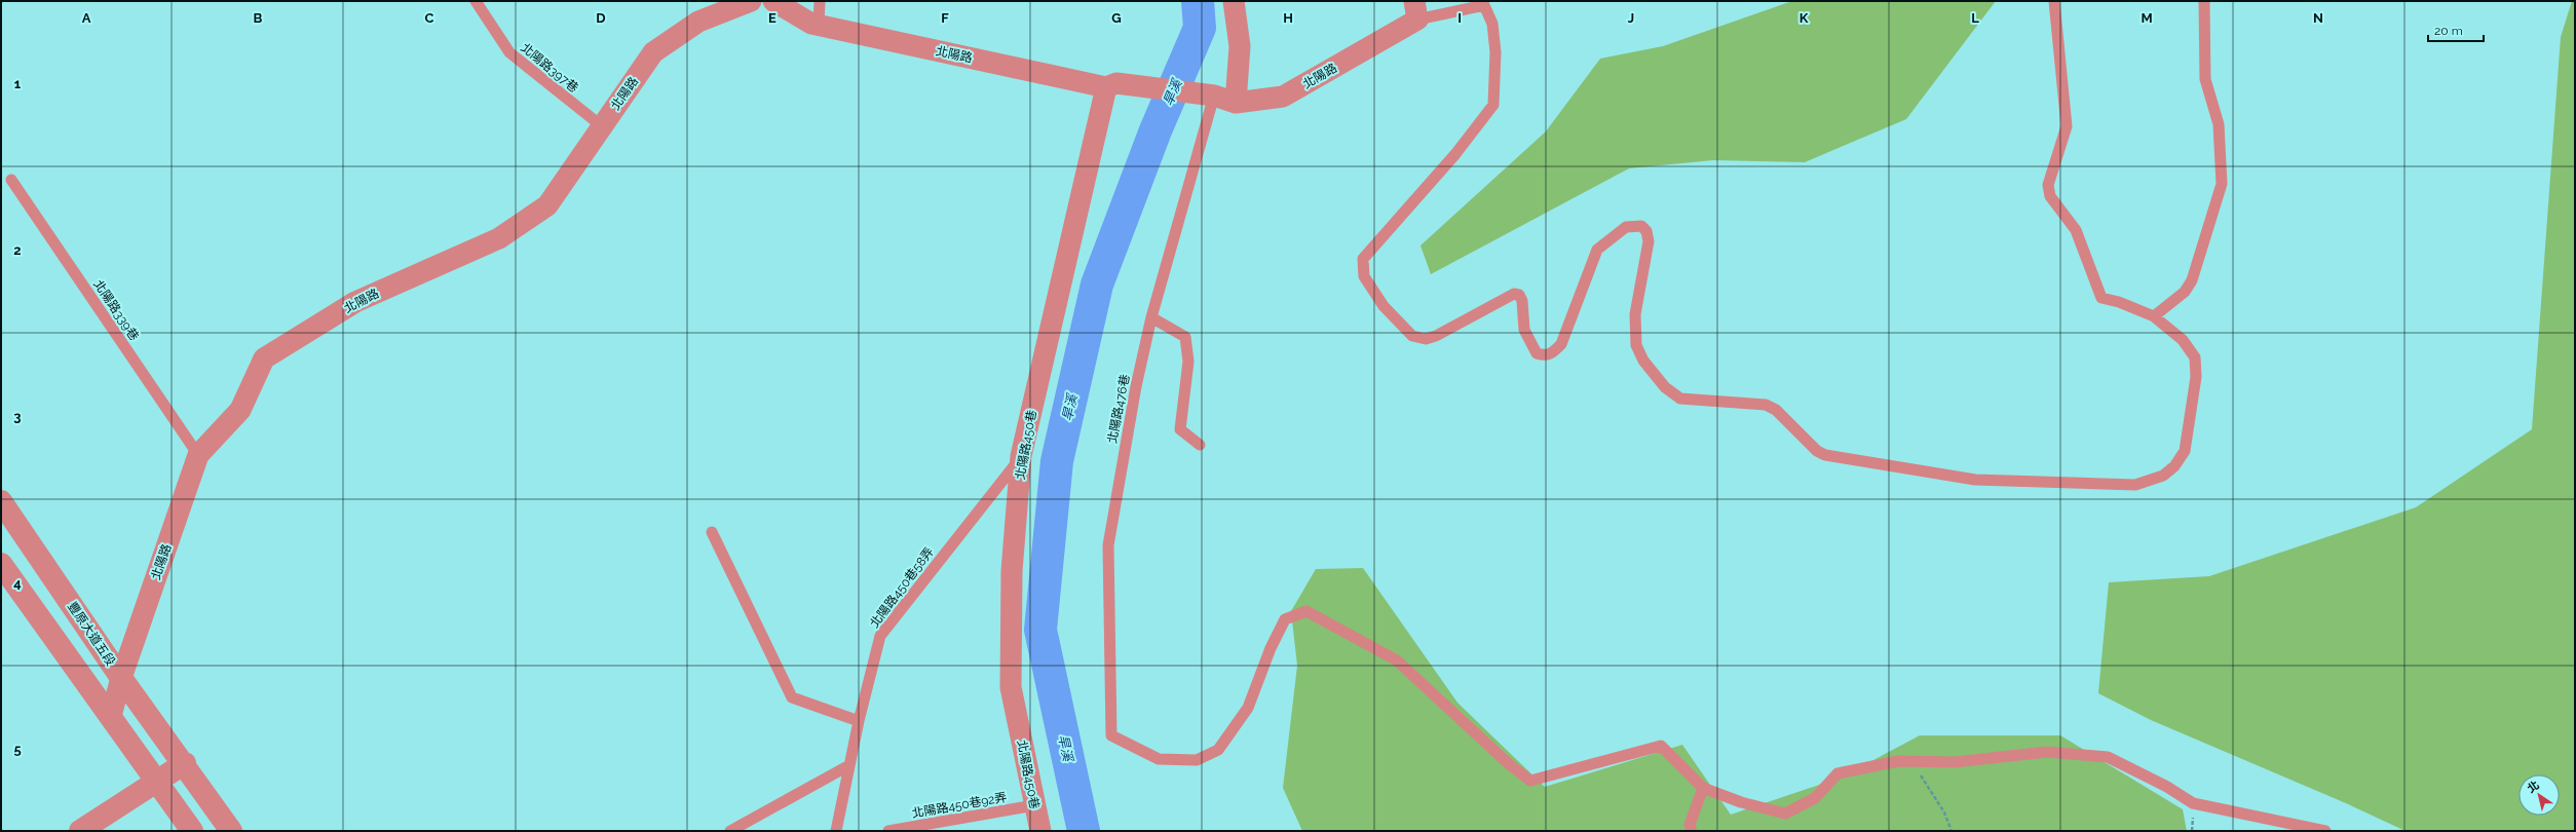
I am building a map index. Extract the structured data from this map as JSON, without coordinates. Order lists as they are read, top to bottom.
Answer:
{
  "streets": {
    "street": ["北陽路", "北陽路450巷", "豐原大道五段"],
    "lane": [
      "北陽路397巷",
      "北陽路339巷",
      "北陽路476巷",
      "北陽路450巷58弄",
      "北陽路450巷92弄"
    ]
  },
  "crossings": [
    ["北陽路", "北陽路397巷"],
    ["北陽路", "北陽路339巷"],
    ["北陽路", "北陽路476巷"],
    ["北陽路", "北陽路450巷"],
    ["北陽路", "豐原大道五段"],
    ["北陽路450巷", "北陽路450巷58弄"],
    ["北陽路450巷", "北陽路450巷92弄"]
  ],
  "water": ["旱溪"],
  "scale_bar": "20 m",
  "north": "top left",
  "grid": {
    "columns": [
      "A",
      "B",
      "C",
      "D",
      "E",
      "F",
      "G",
      "H",
      "I",
      "J",
      "K",
      "L",
      "M",
      "N"
    ],
    "rows": [
      "1",
      "2",
      "3",
      "4",
      "5"
    ]
  }
}
